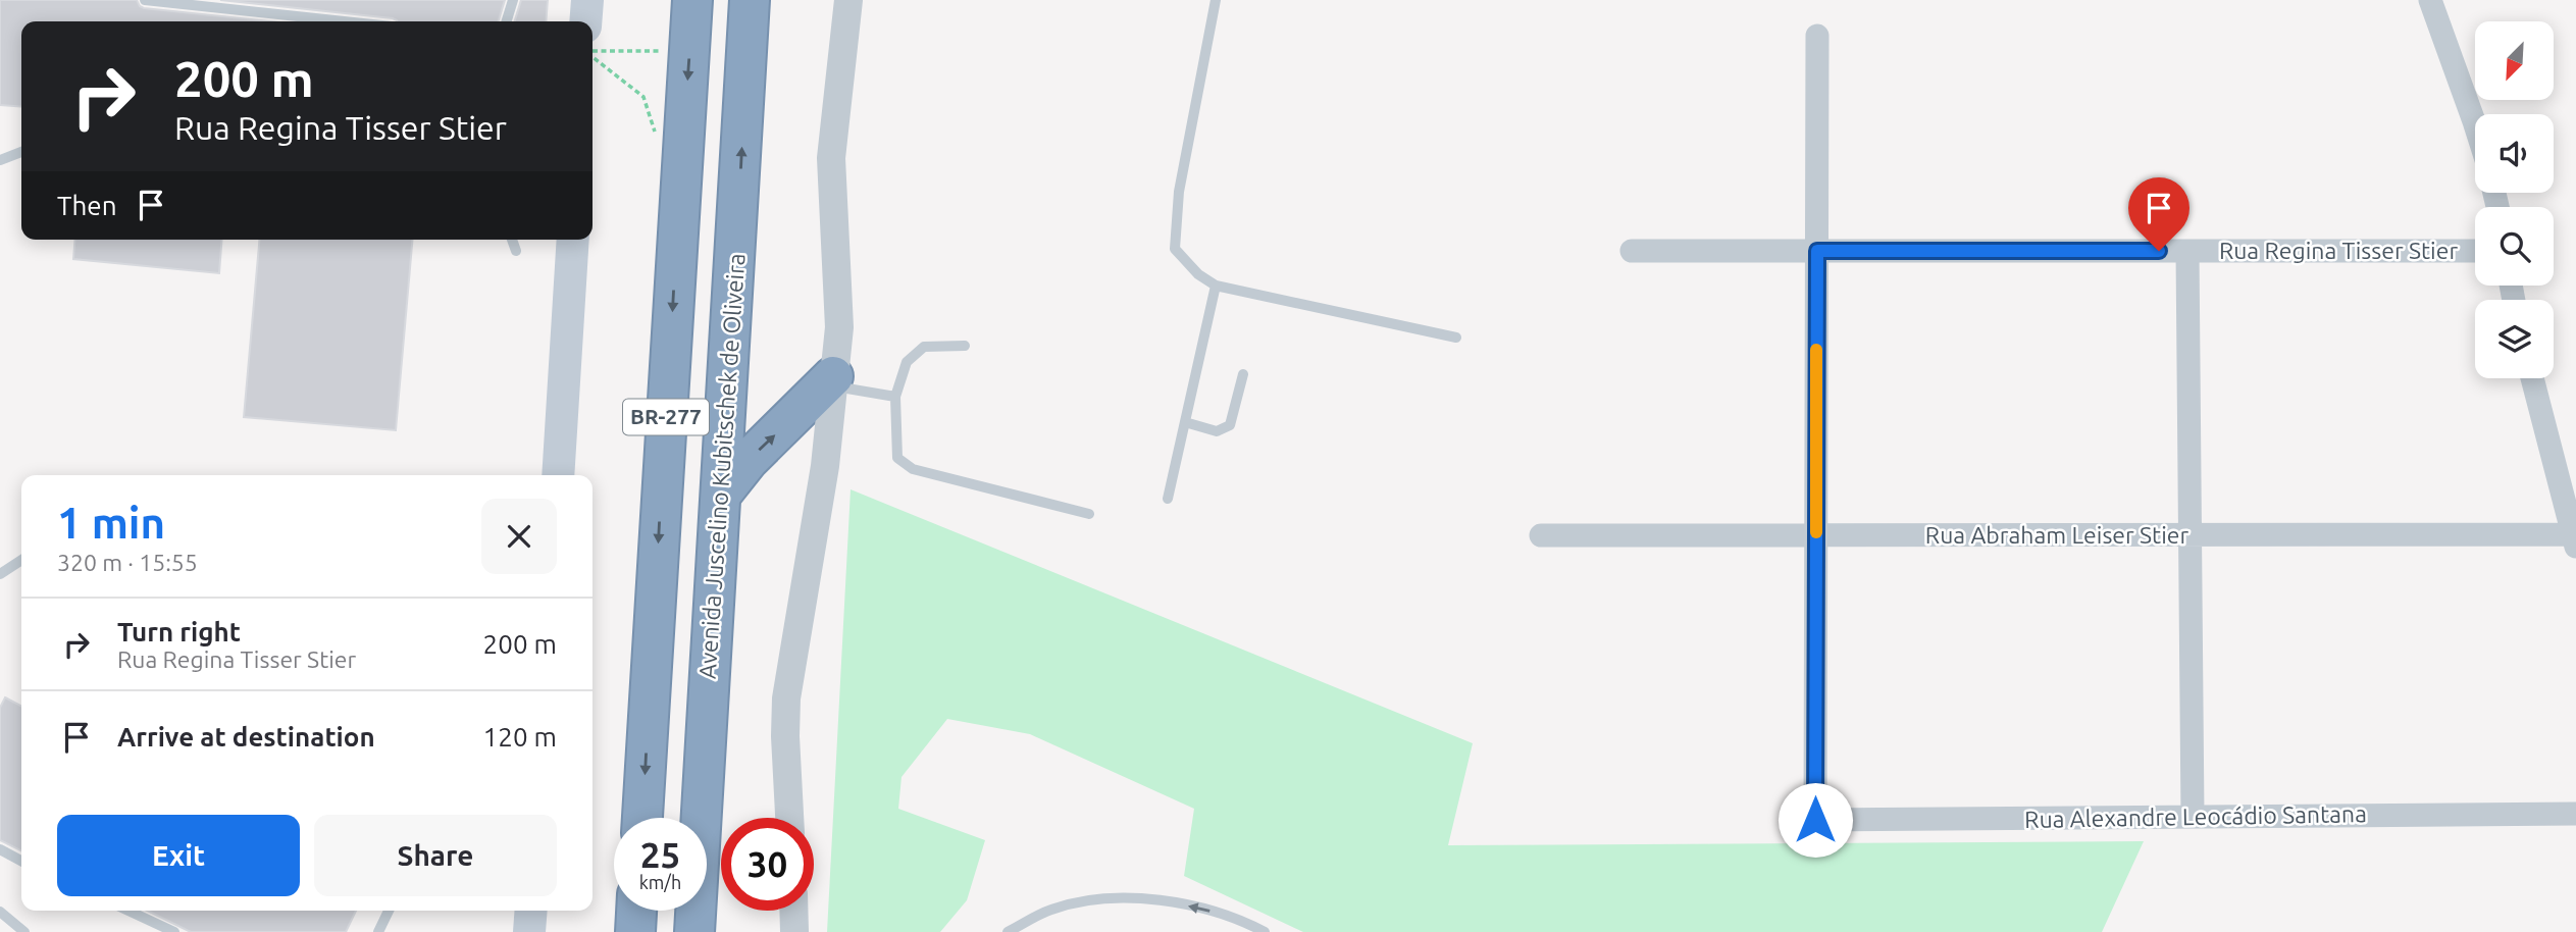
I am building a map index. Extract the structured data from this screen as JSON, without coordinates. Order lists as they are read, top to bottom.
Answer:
{
  "streets": {
    "highway": ["BR-277", "Avenida Juscelino Kubitschek de Oliveira"],
    "street": ["Rua Regina Tisser Stier", "Rua Abraham Leiser Stier", "Rua Alexandre Leocádio Santana"]
  },
  "crossings": [
    ["Rua Abraham Leiser Stier", "Rua Alexandre Leocádio Santana"]
  ],
  "north": "bottom left",
  "page": {
    "turn": ["200 m", "Rua Regina Tisser Stier"],
    "then": "Then",
    "heading": ["1 min", "320 m · 15:55"],
    "list": [
      {
        "name": "Turn right",
        "note": "Rua Regina Tisser Stier",
        "value": "200 m"
      },
      {
        "name": "Arrive at destination",
        "value": "120 m"
      }
    ],
    "buttons": ["Exit", "Share"],
    "speed": "25 km/h",
    "limit": "30"
  }
}
